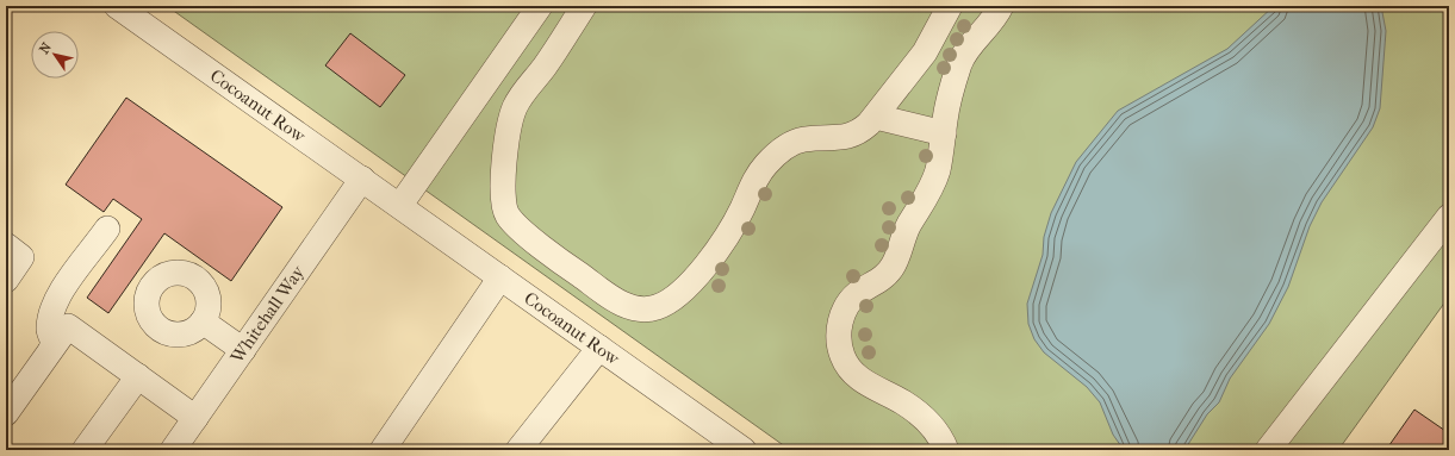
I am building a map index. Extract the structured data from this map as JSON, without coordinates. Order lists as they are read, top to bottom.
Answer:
{
  "streets": {
    "street": ["Cocoanut Row", "Whitehall Way"]
  },
  "crossings": [
    ["Cocoanut Row", "Whitehall Way"]
  ],
  "north": "top left"
}
